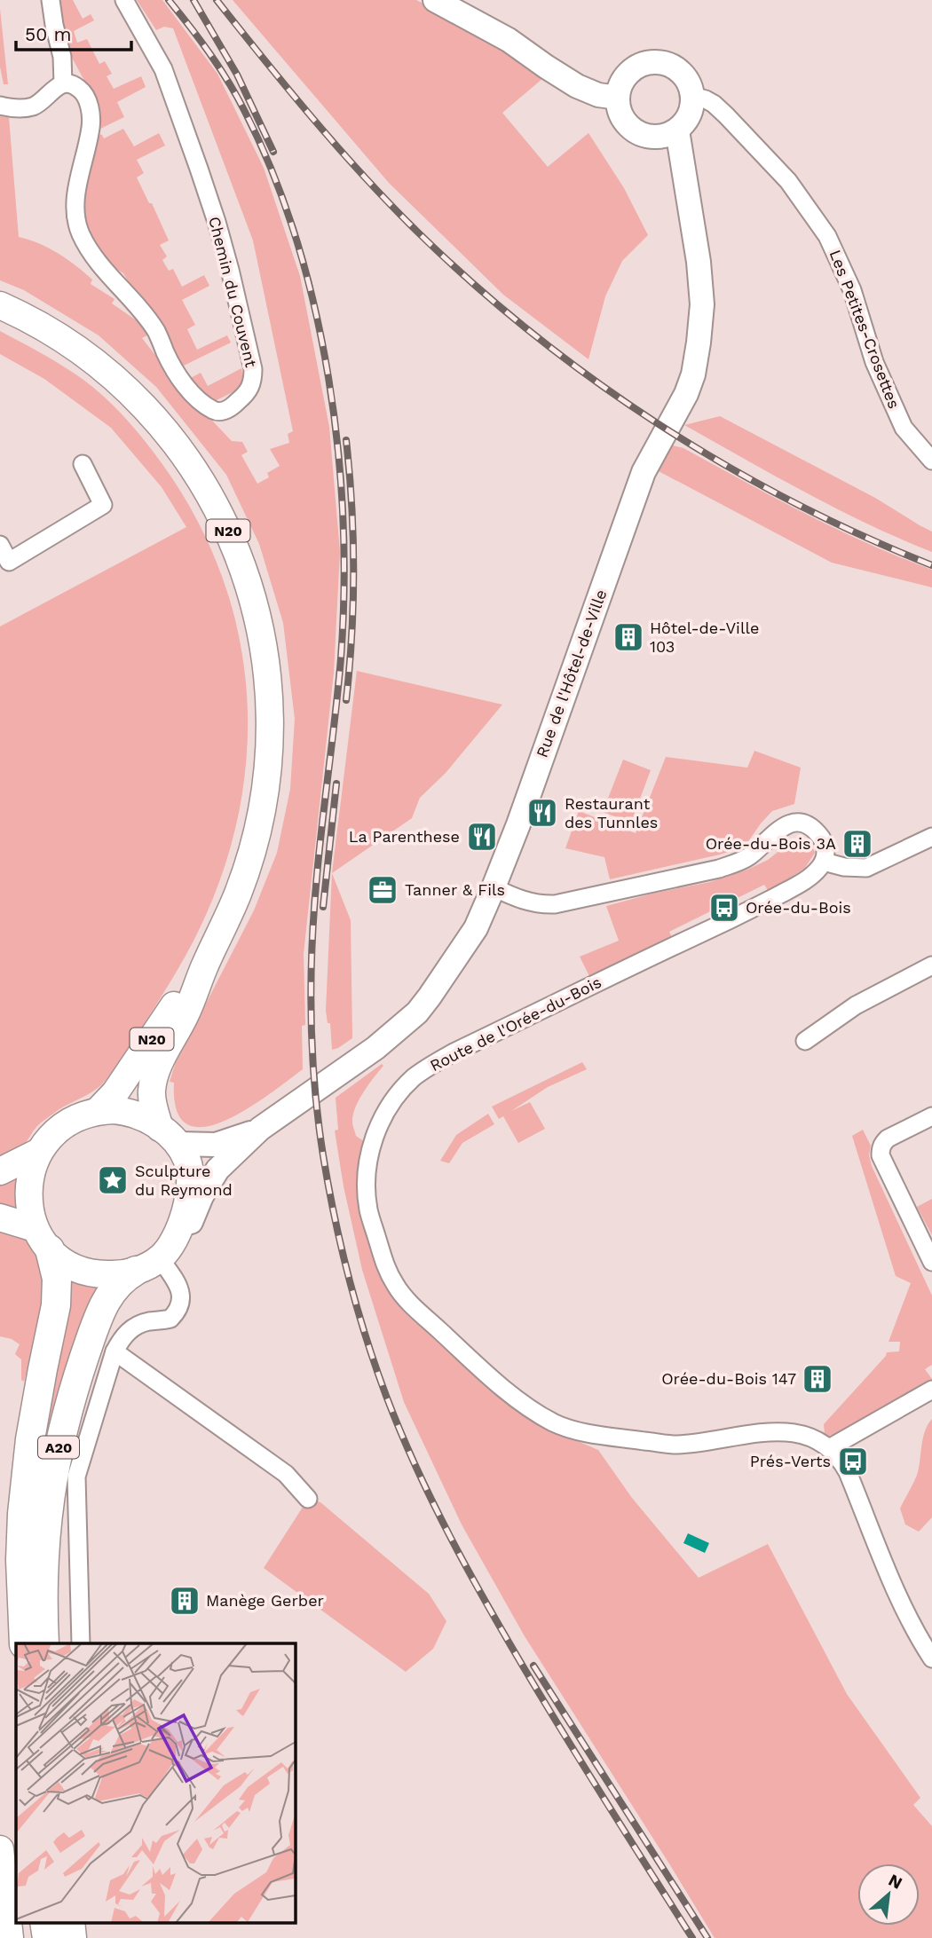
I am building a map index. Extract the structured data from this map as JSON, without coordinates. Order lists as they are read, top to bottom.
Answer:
{
  "streets": {
    "highway": ["A20"],
    "main road": ["N20", "Rue de l'Hôtel-de-Ville"],
    "street": ["Chemin du Couvent", "Les Petites-Crosettes", "Route de l'Orée-du-Bois"]
  },
  "crossings": [
    ["Les Petites-Crosettes", "Rue de l'Hôtel-de-Ville"],
    ["N20", "Rue de l'Hôtel-de-Ville"],
    ["N20", "A20"],
    ["Rue de l'Hôtel-de-Ville", "A20"]
  ],
  "places": {
    "building": [
      "Hôtel-de-Ville 103",
      "Orée-du-Bois 3A",
      "Orée-du-Bois 147",
      "Manège Gerber"
    ],
    "restaurant": ["Restaurant des Tunnles", "La Parenthese"],
    "office": ["Tanner & Fils"],
    "bus stop": ["Orée-du-Bois", "Prés-Verts"],
    "place": ["Sculpture du Reymond"]
  },
  "scale_bar": "50 m",
  "north": "top right"
}
